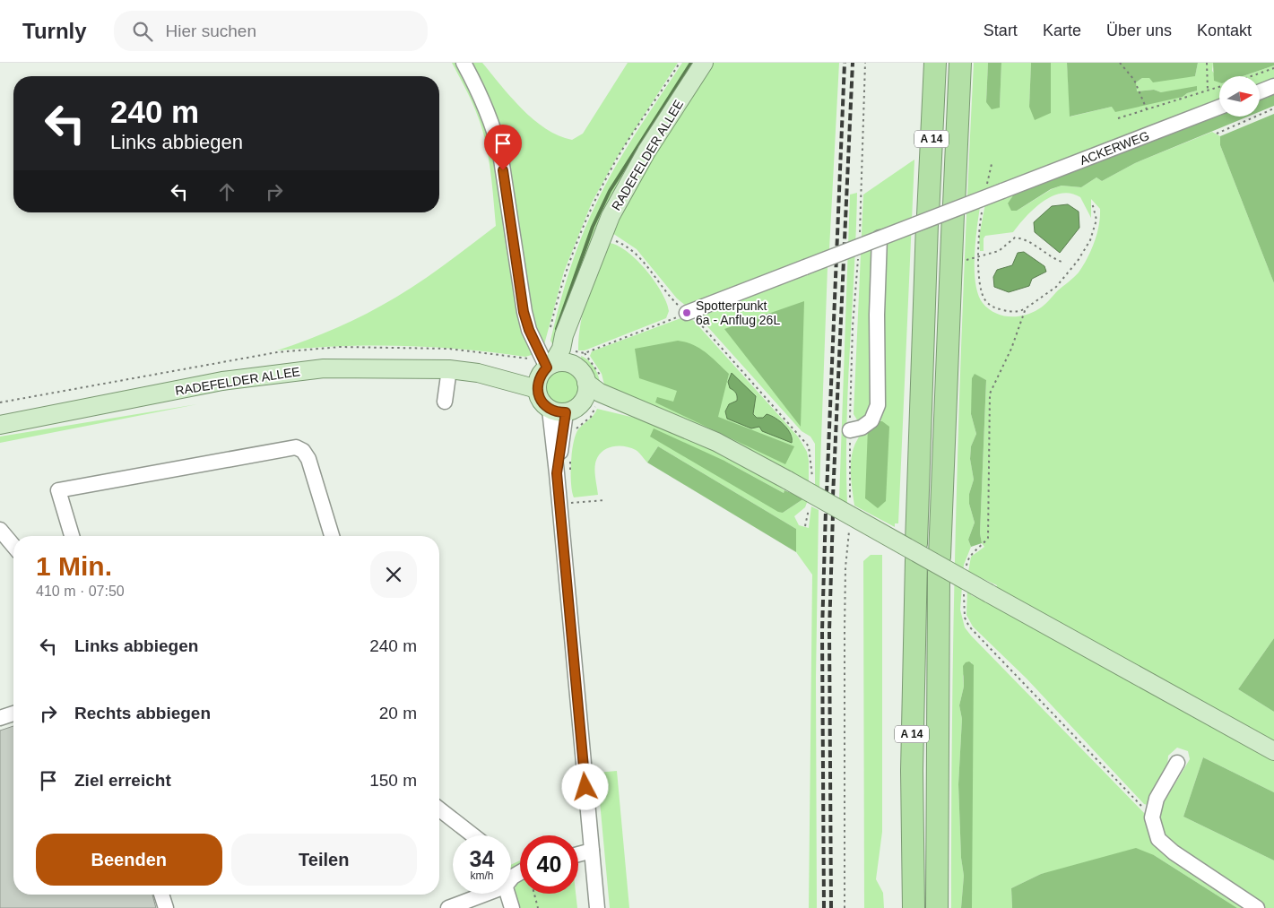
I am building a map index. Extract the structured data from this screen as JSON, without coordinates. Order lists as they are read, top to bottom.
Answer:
{
  "streets": {
    "highway": ["A 14"],
    "main road": ["RADEFELDER ALLEE"],
    "street": ["ACKERWEG"]
  },
  "places": ["Spotterpunkt 6a - Anflug 26L"],
  "north": "right",
  "page": {
    "header": "Turnly",
    "search": "Hier suchen",
    "nav": [
      "Start",
      "Karte",
      "Über uns",
      "Kontakt"
    ],
    "turn": ["240 m", "Links abbiegen"],
    "heading": ["1 Min.", "410 m · 07:50"],
    "list": [
      {
        "name": "Links abbiegen",
        "value": "240 m"
      },
      {
        "name": "Rechts abbiegen",
        "value": "20 m"
      },
      {
        "name": "Ziel erreicht",
        "value": "150 m"
      }
    ],
    "buttons": ["Beenden", "Teilen"],
    "speed": "34 km/h",
    "limit": "40"
  }
}
